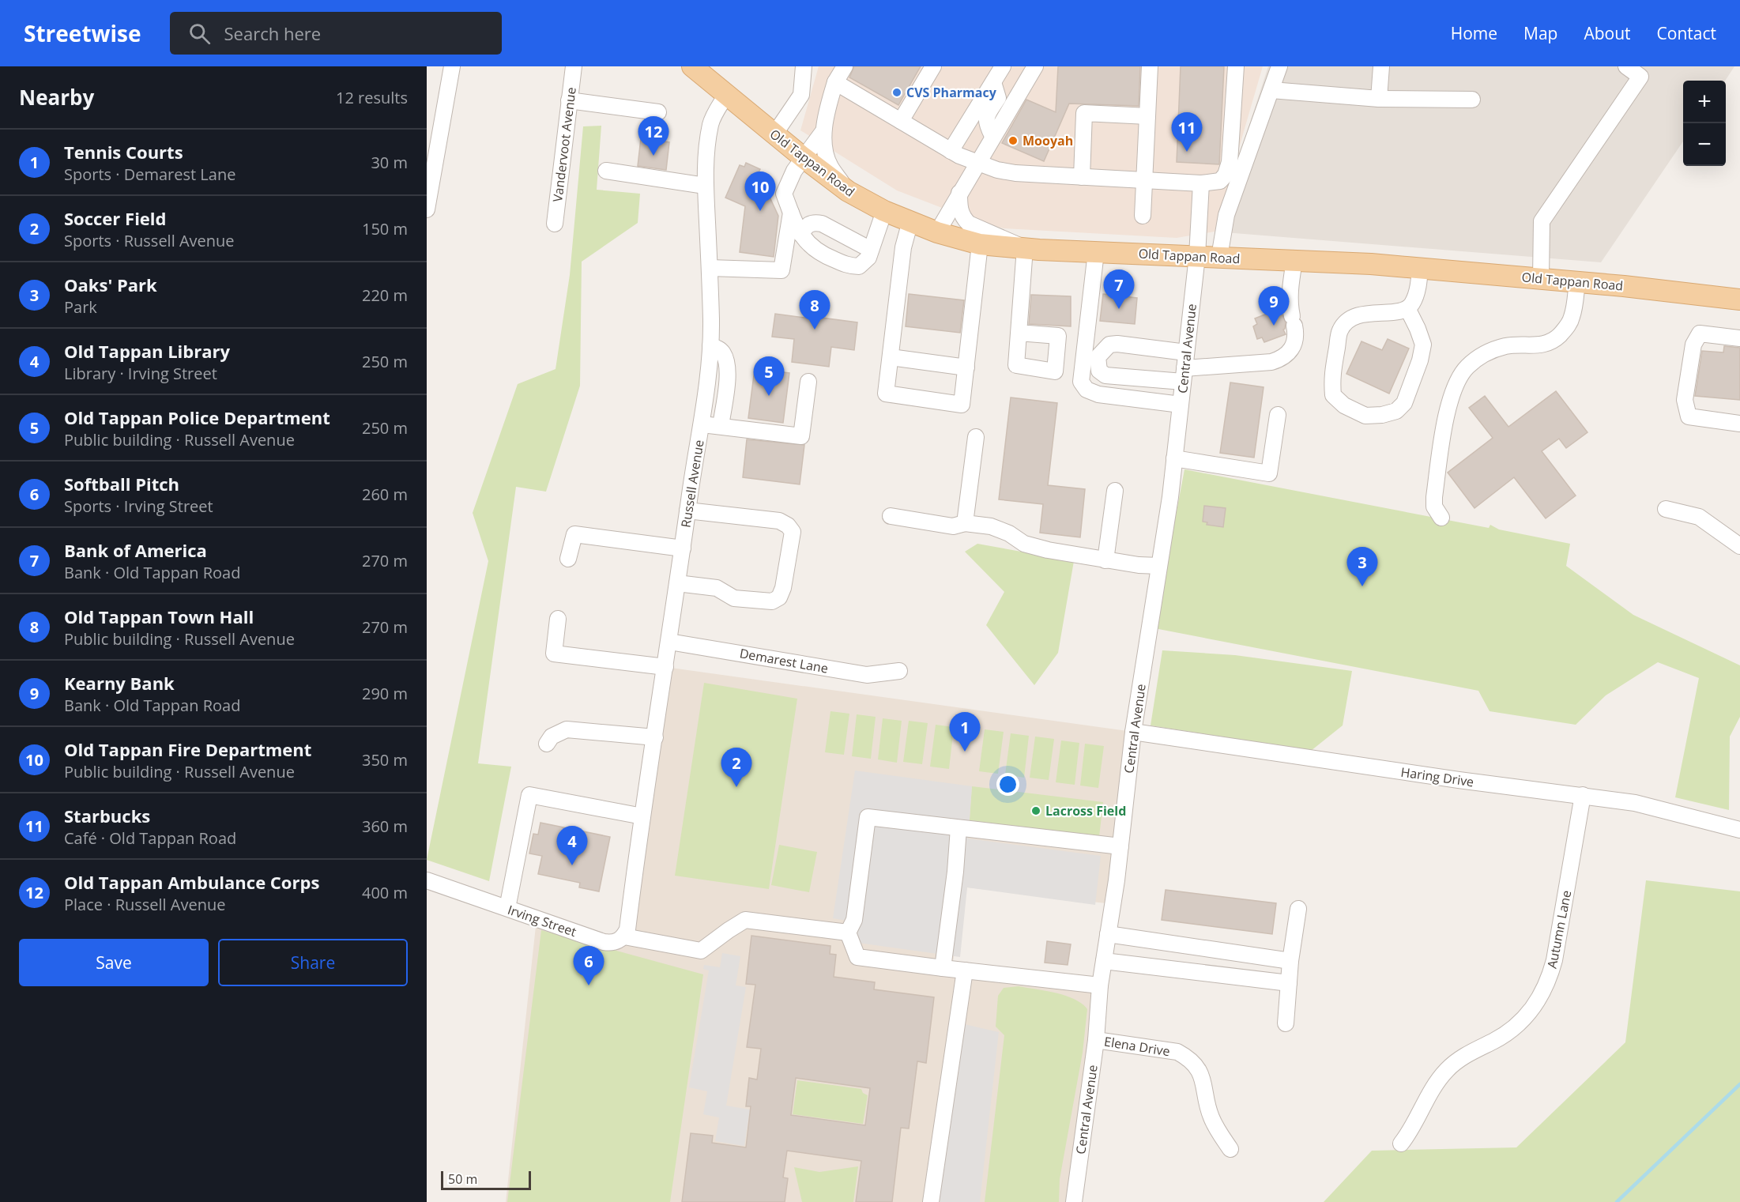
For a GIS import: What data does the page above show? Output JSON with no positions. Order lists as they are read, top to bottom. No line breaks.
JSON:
{"streets":{"main road":["Old Tappan Road"],"street":["Vandervoot Avenue","Central Avenue","Russell Avenue","Demarest Lane","Haring Drive","Irving Street","Autumn Lane","Elena Drive"]},"crossings":[["Old Tappan Road","Central Avenue"],["Old Tappan Road","Russell Avenue"],["Central Avenue","Haring Drive"],["Central Avenue","Elena Drive"],["Russell Avenue","Demarest Lane"],["Russell Avenue","Irving Street"],["Haring Drive","Autumn Lane"]],"places":["CVS Pharmacy","Mooyah","Lacross Field"],"scale_bar":"50 m","page":{"header":"Streetwise","search":"Search here","nav":["Home","Map","About","Contact"],"heading":["Nearby","12 results"],"map_buttons":["+","−"],"pins":["11","12","10","7","9","8","5","3","1","2","4","6"],"list":[{"mark":"1","name":"Tennis Courts","note":"Sports · Demarest Lane","value":"30 m"},{"mark":"2","name":"Soccer Field","note":"Sports · Russell Avenue","value":"150 m"},{"mark":"3","name":"Oaks' Park","note":"Park","value":"220 m"},{"mark":"4","name":"Old Tappan Library","note":"Library · Irving Street","value":"250 m"},{"mark":"5","name":"Old Tappan Police Department","note":"Public building · Russell Avenue","value":"250 m"},{"mark":"6","name":"Softball Pitch","note":"Sports · Irving Street","value":"260 m"},{"mark":"7","name":"Bank of America","note":"Bank · Old Tappan Road","value":"270 m"},{"mark":"8","name":"Old Tappan Town Hall","note":"Public building · Russell Avenue","value":"270 m"},{"mark":"9","name":"Kearny Bank","note":"Bank · Old Tappan Road","value":"290 m"},{"mark":"10","name":"Old Tappan Fire Department","note":"Public building · Russell Avenue","value":"350 m"},{"mark":"11","name":"Starbucks","note":"Café · Old Tappan Road","value":"360 m"},{"mark":"12","name":"Old Tappan Ambulance Corps","note":"Place · Russell Avenue","value":"400 m"}],"buttons":["Save","Share"],"scale":"50 m"}}
